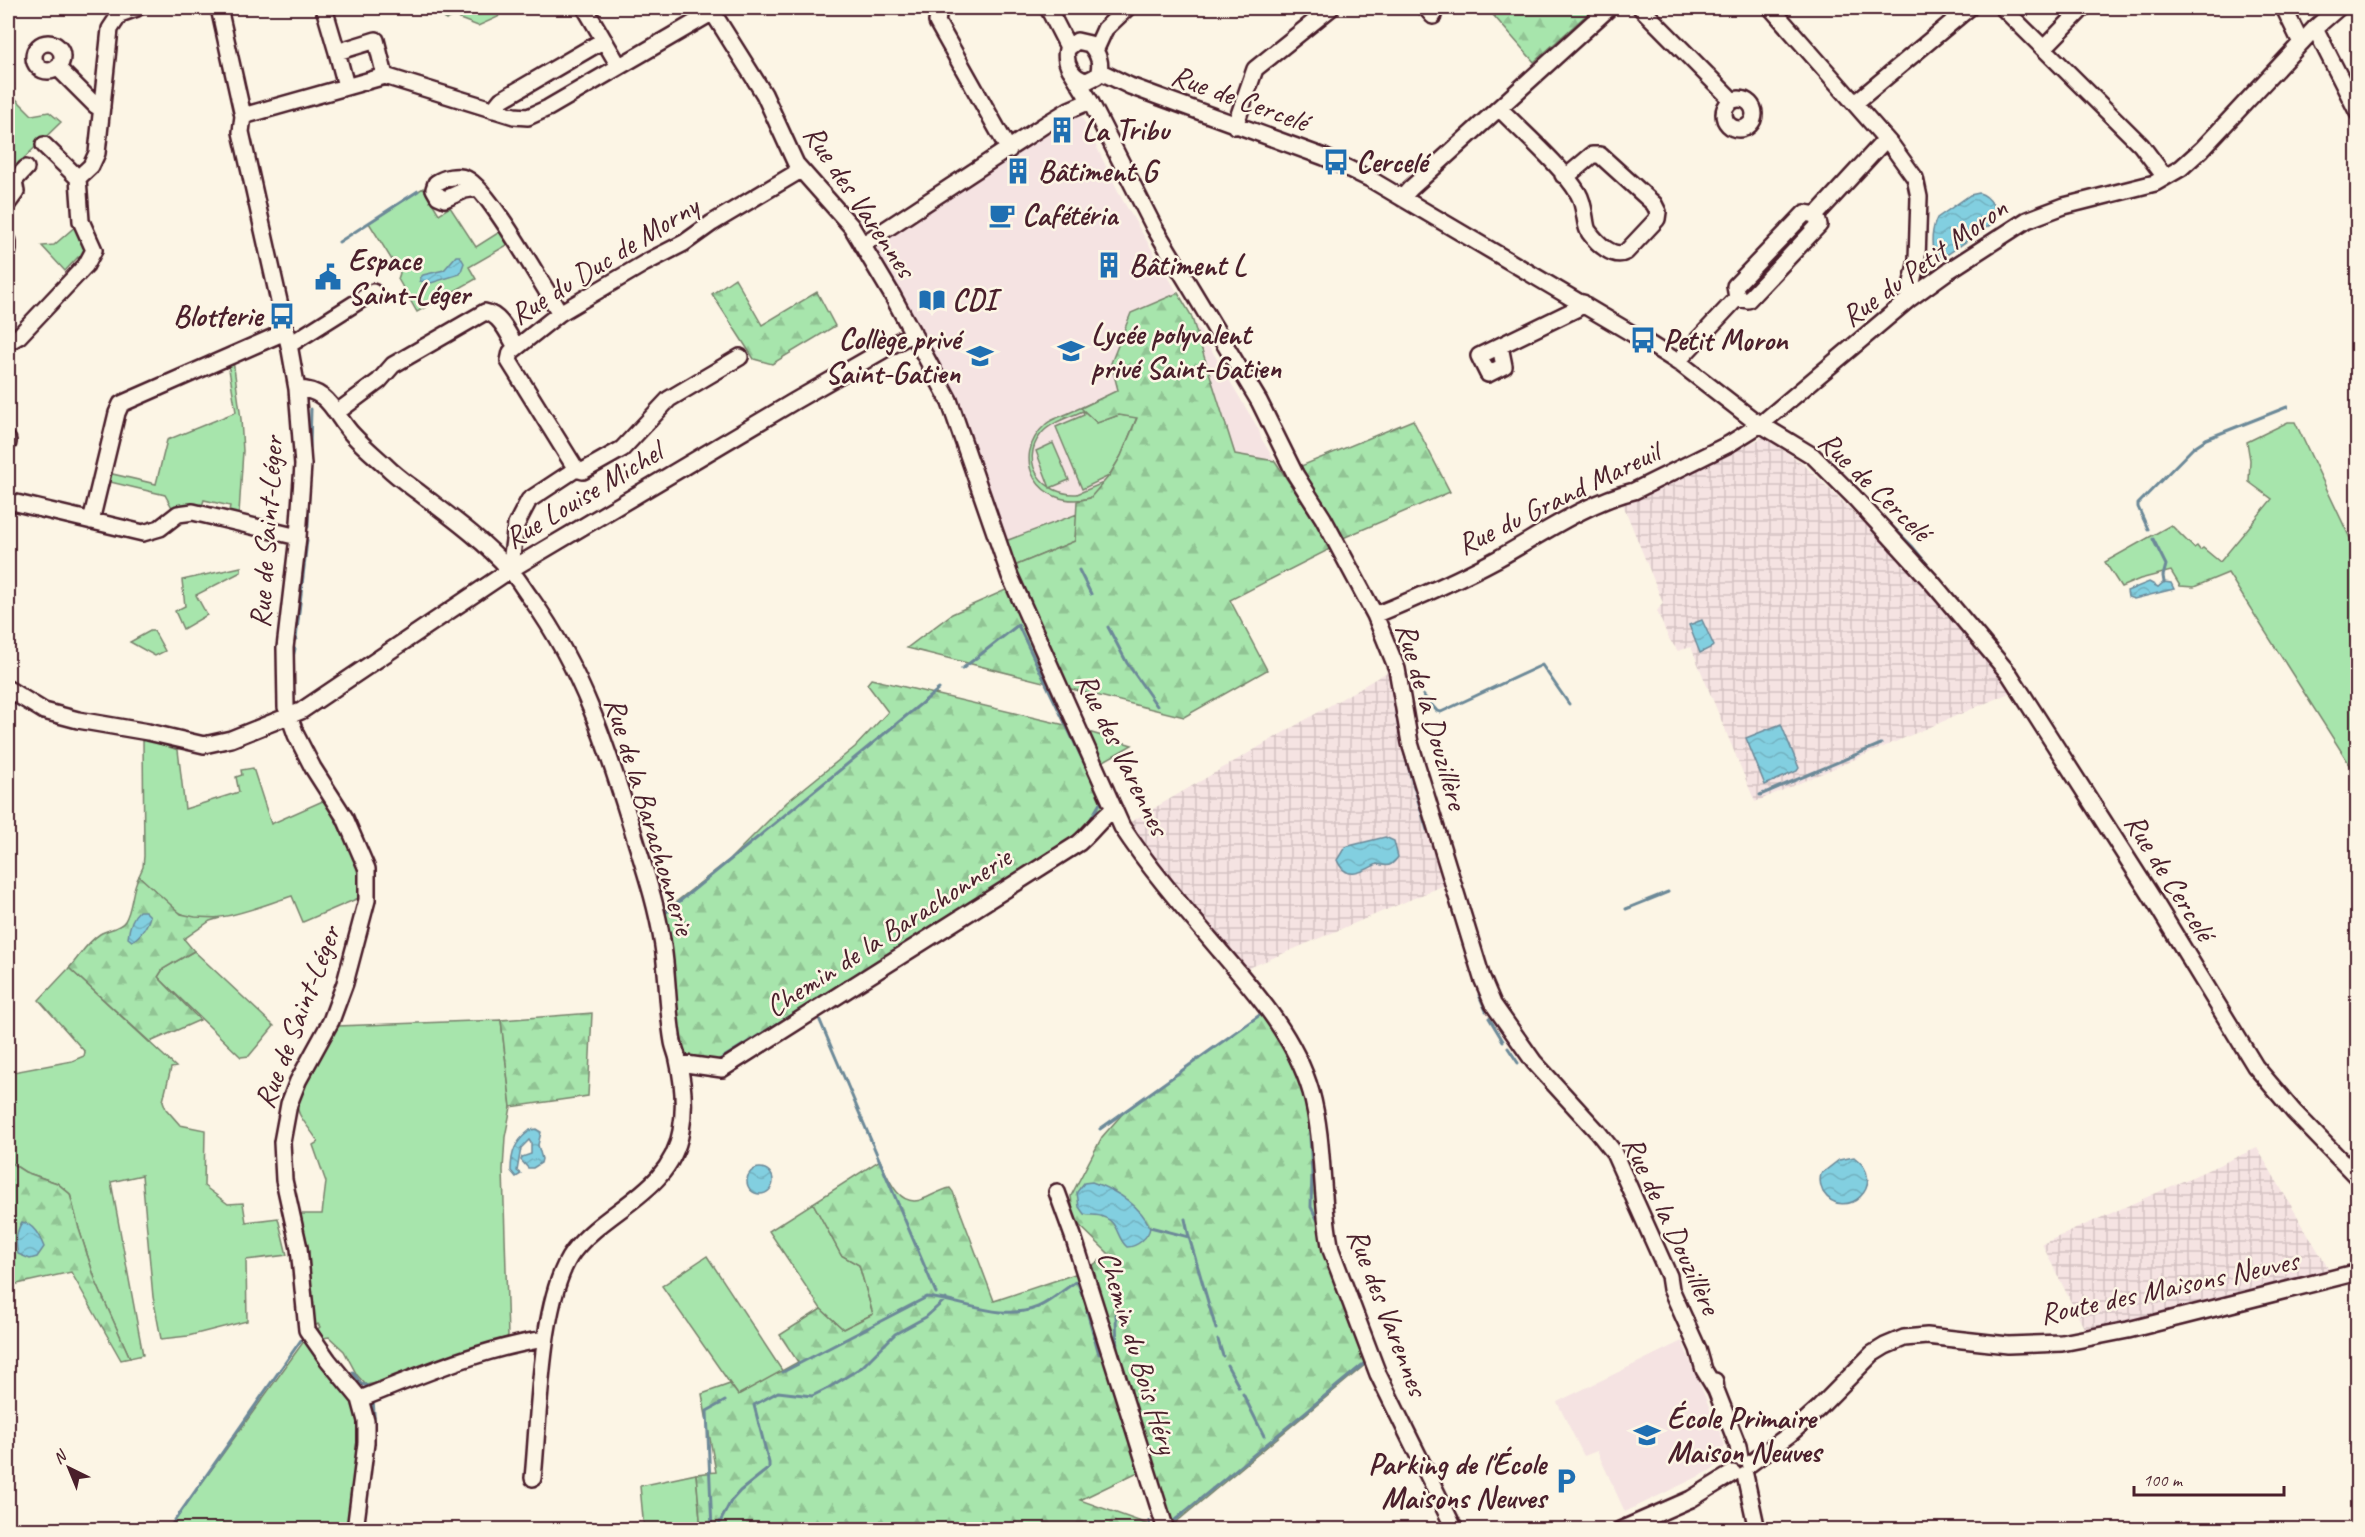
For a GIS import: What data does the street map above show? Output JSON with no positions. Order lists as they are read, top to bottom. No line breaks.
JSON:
{"streets":{"street":["Rue de Cercelé","Rue des Varennes","Rue du Duc de Morny","Rue du Petit Moron","Rue Louise Michel","Rue du Grand Mareuil","Rue de Saint-Léger","Rue de la Douzillère","Rue de la Barachonnerie","Chemin de la Barachonnerie","Route des Maisons Neuves","Chemin du Bois Héry"]},"crossings":[["Rue de Cercelé","Rue du Petit Moron"],["Rue de Cercelé","Rue du Grand Mareuil"],["Rue de Cercelé","Rue de la Douzillère"],["Rue des Varennes","Rue du Duc de Morny"],["Rue des Varennes","Rue Louise Michel"],["Rue des Varennes","Chemin de la Barachonnerie"],["Rue du Petit Moron","Rue du Grand Mareuil"],["Rue Louise Michel","Rue de Saint-Léger"],["Rue Louise Michel","Rue de la Barachonnerie"],["Rue du Grand Mareuil","Rue de la Douzillère"],["Rue de Saint-Léger","Rue de la Barachonnerie"],["Rue de la Douzillère","Route des Maisons Neuves"],["Rue de la Barachonnerie","Chemin de la Barachonnerie"]],"places":{"building":["La Tribu","Bâtiment G","Bâtiment L"],"bus stop":["Cercelé","Blotterie","Petit Moron"],"cafe":["Cafétéria"],"public building":["Espace Saint-Léger"],"library":["CDI"],"school or university":["Lycée polyvalent privé Saint-Gatien","Collège privé Saint-Gatien","École Primaire Maison Neuves"],"parking":["Parking de l'École Maisons Neuves"]},"scale_bar":"100 m","north":"top left"}
